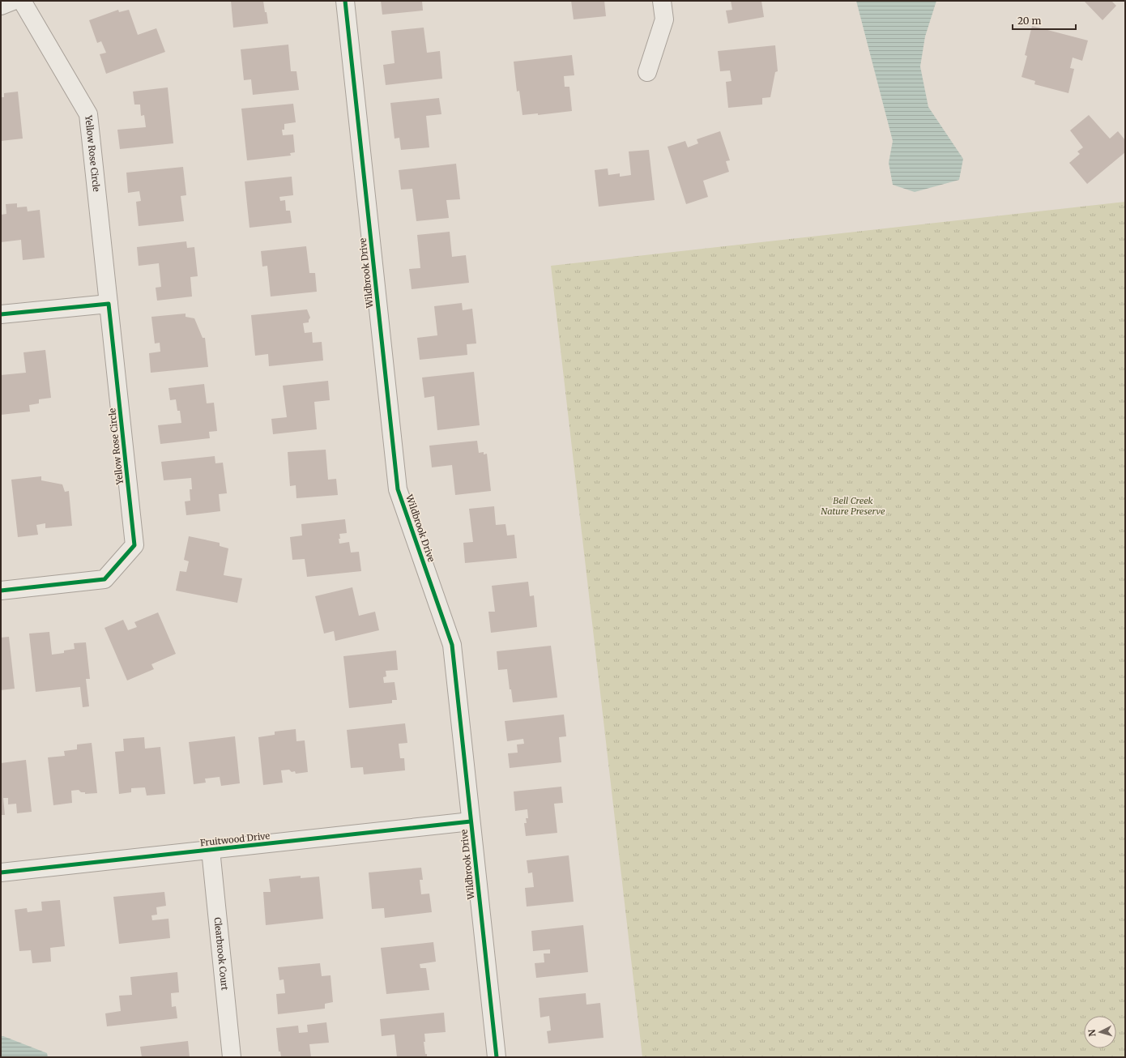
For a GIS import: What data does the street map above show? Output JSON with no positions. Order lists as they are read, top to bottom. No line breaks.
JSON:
{"streets":{"street":["Yellow Rose Circle","Wildbrook Drive","Fruitwood Drive","Clearbrook Court"]},"crossings":[["Wildbrook Drive","Fruitwood Drive"],["Fruitwood Drive","Clearbrook Court"]],"parks":["Bell Creek Nature Preserve"],"scale_bar":"20 m","north":"left"}
